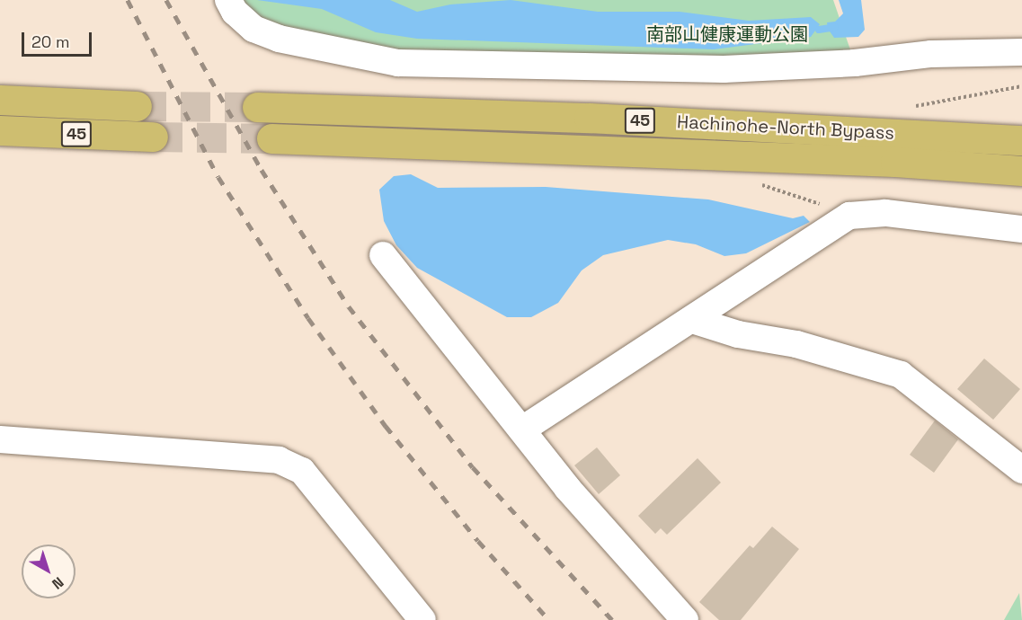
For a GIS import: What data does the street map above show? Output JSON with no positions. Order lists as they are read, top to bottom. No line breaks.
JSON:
{"streets":{"highway":["45","Hachinohe-North Bypass"]},"parks":["南部山健康運動公園"],"scale_bar":"20 m","north":"bottom right"}
